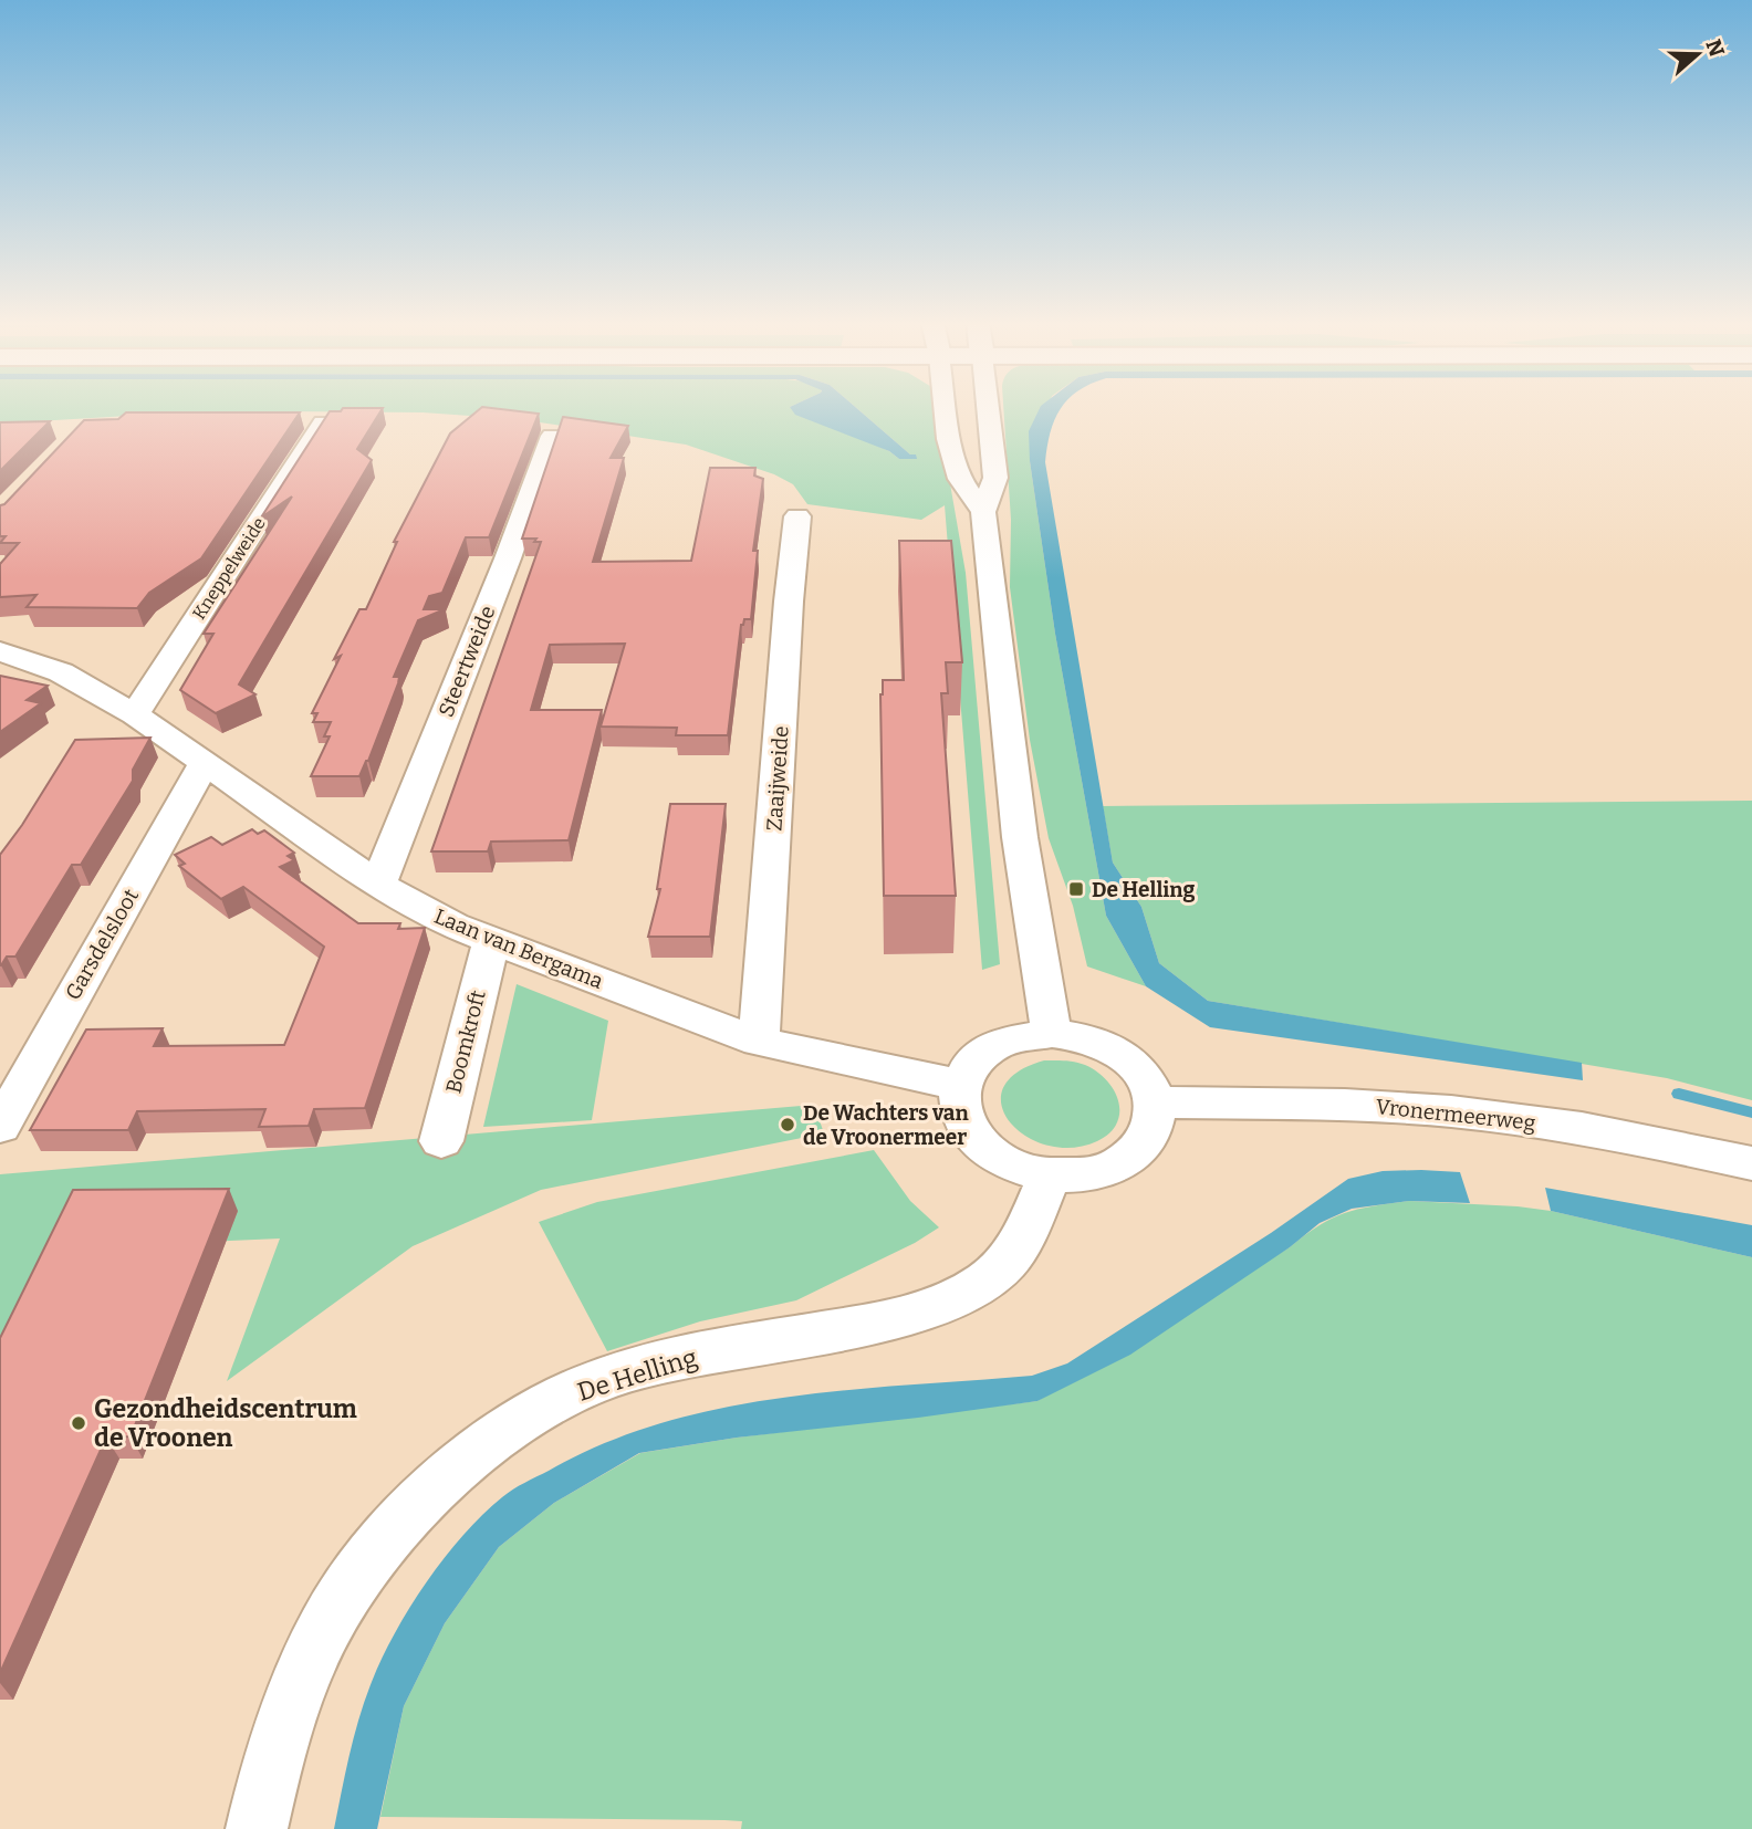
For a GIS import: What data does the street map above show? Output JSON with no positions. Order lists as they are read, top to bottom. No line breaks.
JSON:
{"streets":{"street":["Kneppelweide","Steertweide","Zaaijweide","Garsdelsloot","Laan van Bergama","Boomkroft","Vronermeerweg","De Helling"]},"crossings":[["Kneppelweide","Laan van Bergama"],["Steertweide","Laan van Bergama"],["Zaaijweide","Laan van Bergama"],["Garsdelsloot","Laan van Bergama"],["Laan van Bergama","Boomkroft"],["Laan van Bergama","Vronermeerweg"],["Laan van Bergama","De Helling"],["Vronermeerweg","De Helling"]],"places":{"transit":["De Helling"],"other":["De Wachters van de Vroonermeer","Gezondheidscentrum de Vroonen"]},"north":"right"}
